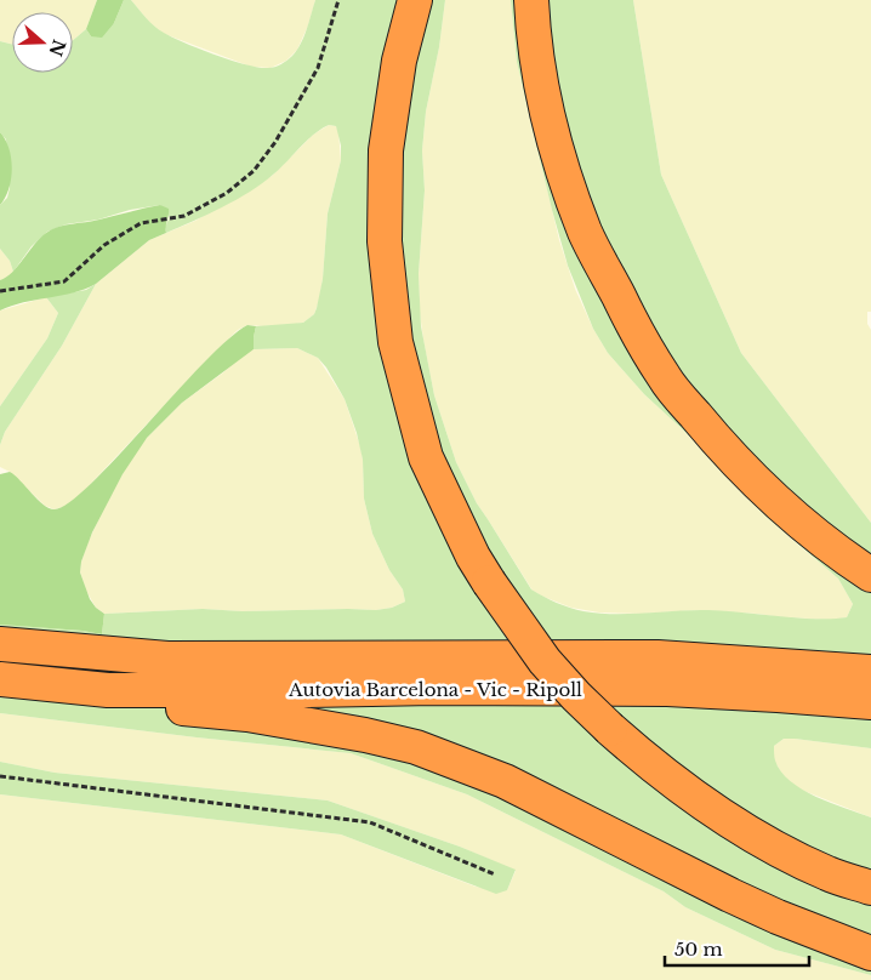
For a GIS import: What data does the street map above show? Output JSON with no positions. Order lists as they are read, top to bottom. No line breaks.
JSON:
{"streets":{"highway":["Autovia Barcelona - Vic - Ripoll"]},"scale_bar":"50 m","north":"right"}
